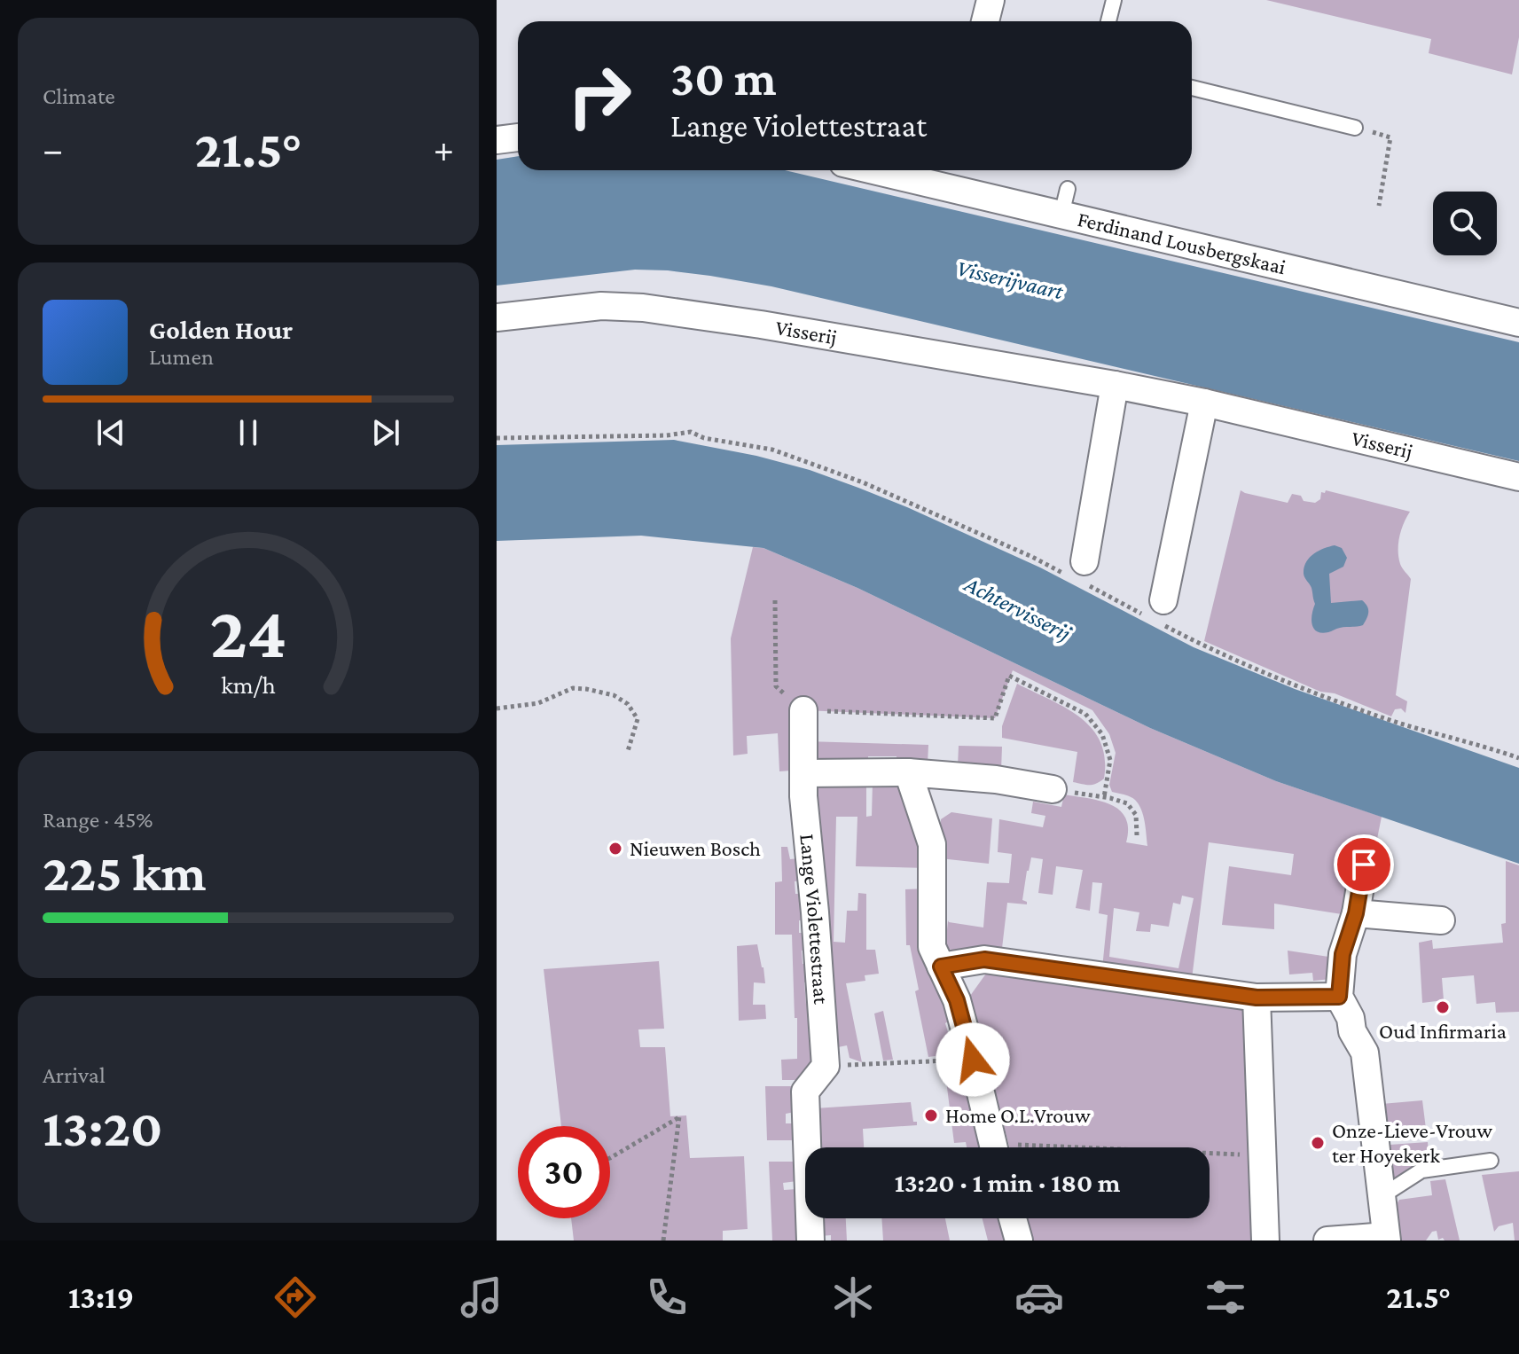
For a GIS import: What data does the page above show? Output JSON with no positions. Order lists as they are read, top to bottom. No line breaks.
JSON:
{"streets":{"street":["Ferdinand Lousbergskaai","Visserij","Lange Violettestraat"]},"water":["Visserijvaart","Achtervisserij"],"places":["Nieuwen Bosch","Oud Infirmaria","Home O.L.Vrouw","Onze-Lieve-Vrouw ter Hoyekerk"],"page":{"tile":["Climate",["Range · 45%","225 km"],["Arrival","13:20"]],"turn":["30 m","Lange Violettestraat"],"heat":["−","21.5°","+"],"song":["Golden Hour","Lumen"],"limit":"30","trip":"13:20 · 1 min · 180 m","tabs":["13:19","21.5°"],"gauge":["24","km/h"]}}
